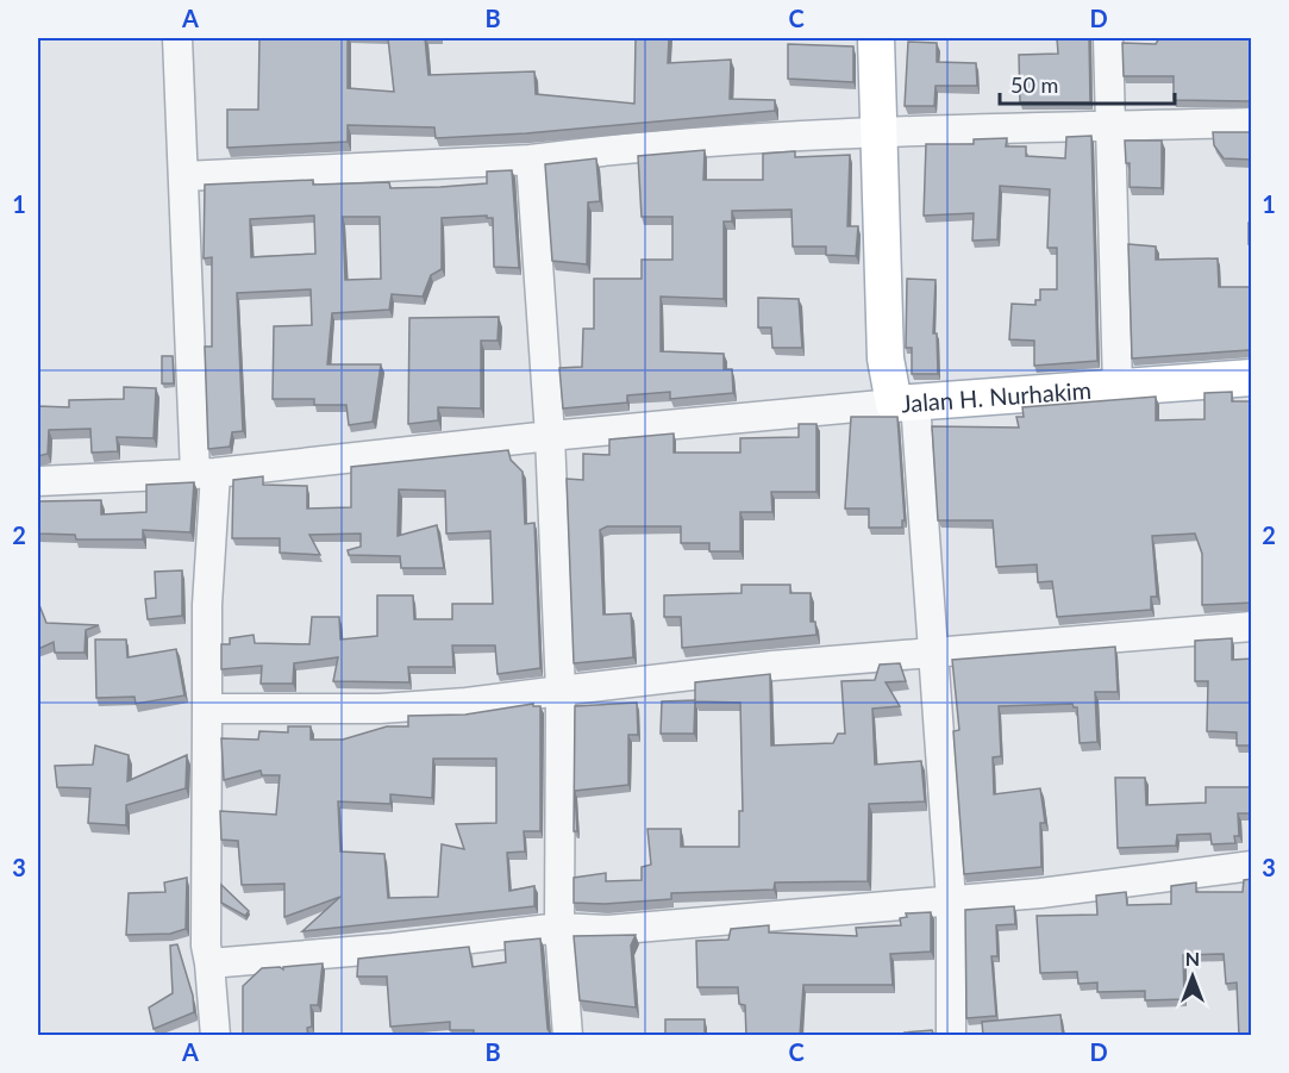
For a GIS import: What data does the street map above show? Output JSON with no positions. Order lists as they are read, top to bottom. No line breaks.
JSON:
{"streets":{"main road":["Jalan H. Nurhakim"]},"scale_bar":"50 m","north":"top","grid":{"columns":["A","B","C","D"],"rows":["1","2","3"]}}
